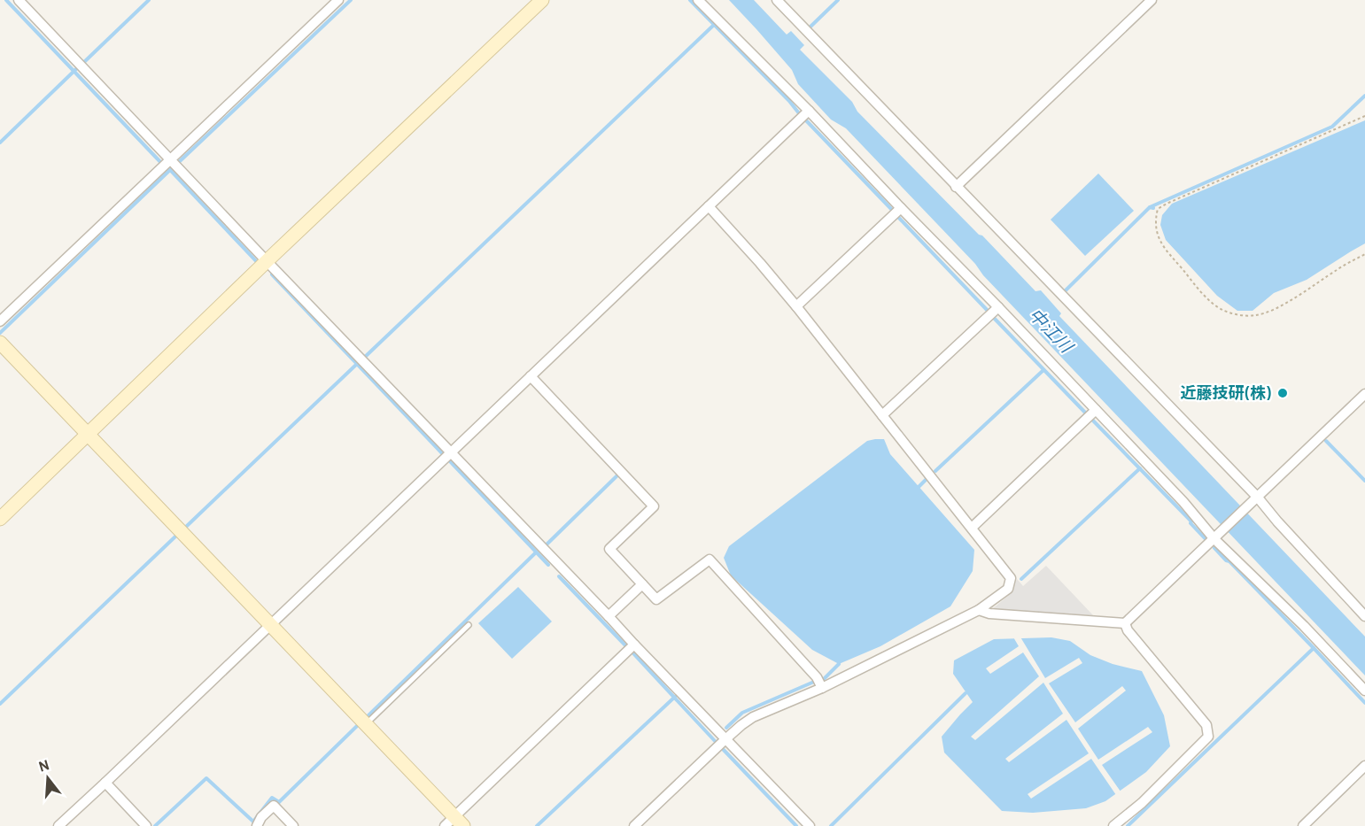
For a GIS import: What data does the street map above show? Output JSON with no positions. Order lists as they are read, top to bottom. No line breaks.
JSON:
{"water":["中江川"],"places":["近藤技研(株)"],"north":"top"}
